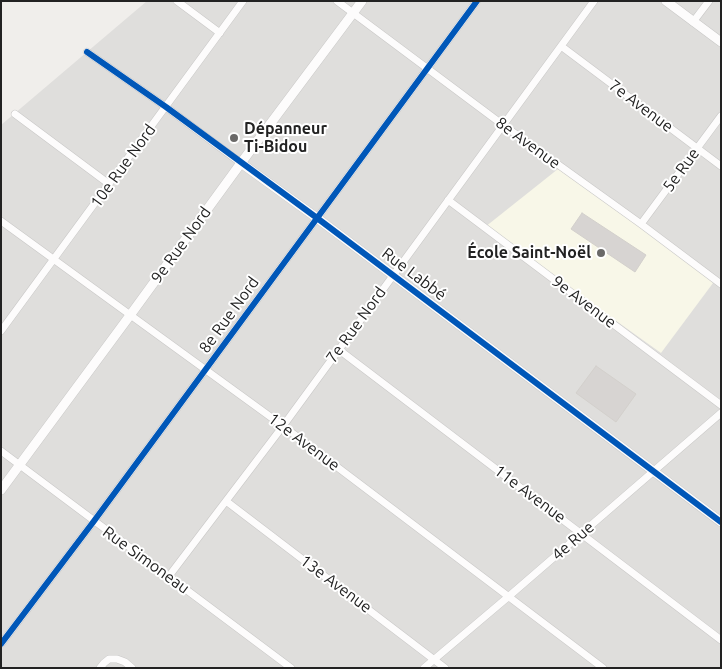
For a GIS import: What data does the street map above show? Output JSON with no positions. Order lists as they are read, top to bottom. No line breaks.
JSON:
{"streets":{"street":["7e Avenue","8e Avenue","10e Rue Nord","5e Rue","9e Rue Nord","Rue Labbé","9e Avenue","8e Rue Nord","7e Rue Nord","12e Avenue","11e Avenue","4e Rue","Rue Simoneau","13e Avenue"]},"crossings":[["7e Avenue","5e Rue"],["7e Avenue","7e Rue Nord"],["8e Avenue","5e Rue"],["8e Avenue","9e Rue Nord"],["8e Avenue","8e Rue Nord"],["8e Avenue","7e Rue Nord"],["10e Rue Nord","Rue Labbé"],["10e Rue Nord","12e Avenue"],["9e Rue Nord","Rue Labbé"],["9e Rue Nord","12e Avenue"],["9e Rue Nord","Rue Simoneau"],["Rue Labbé","8e Rue Nord"],["Rue Labbé","7e Rue Nord"],["Rue Labbé","4e Rue"],["9e Avenue","7e Rue Nord"],["8e Rue Nord","12e Avenue"],["8e Rue Nord","Rue Simoneau"],["7e Rue Nord","12e Avenue"],["7e Rue Nord","11e Avenue"],["7e Rue Nord","Rue Simoneau"],["7e Rue Nord","13e Avenue"],["12e Avenue","4e Rue"],["11e Avenue","4e Rue"],["4e Rue","13e Avenue"]],"places":["Dépanneur Ti-Bidou","École Saint-Noël"]}
